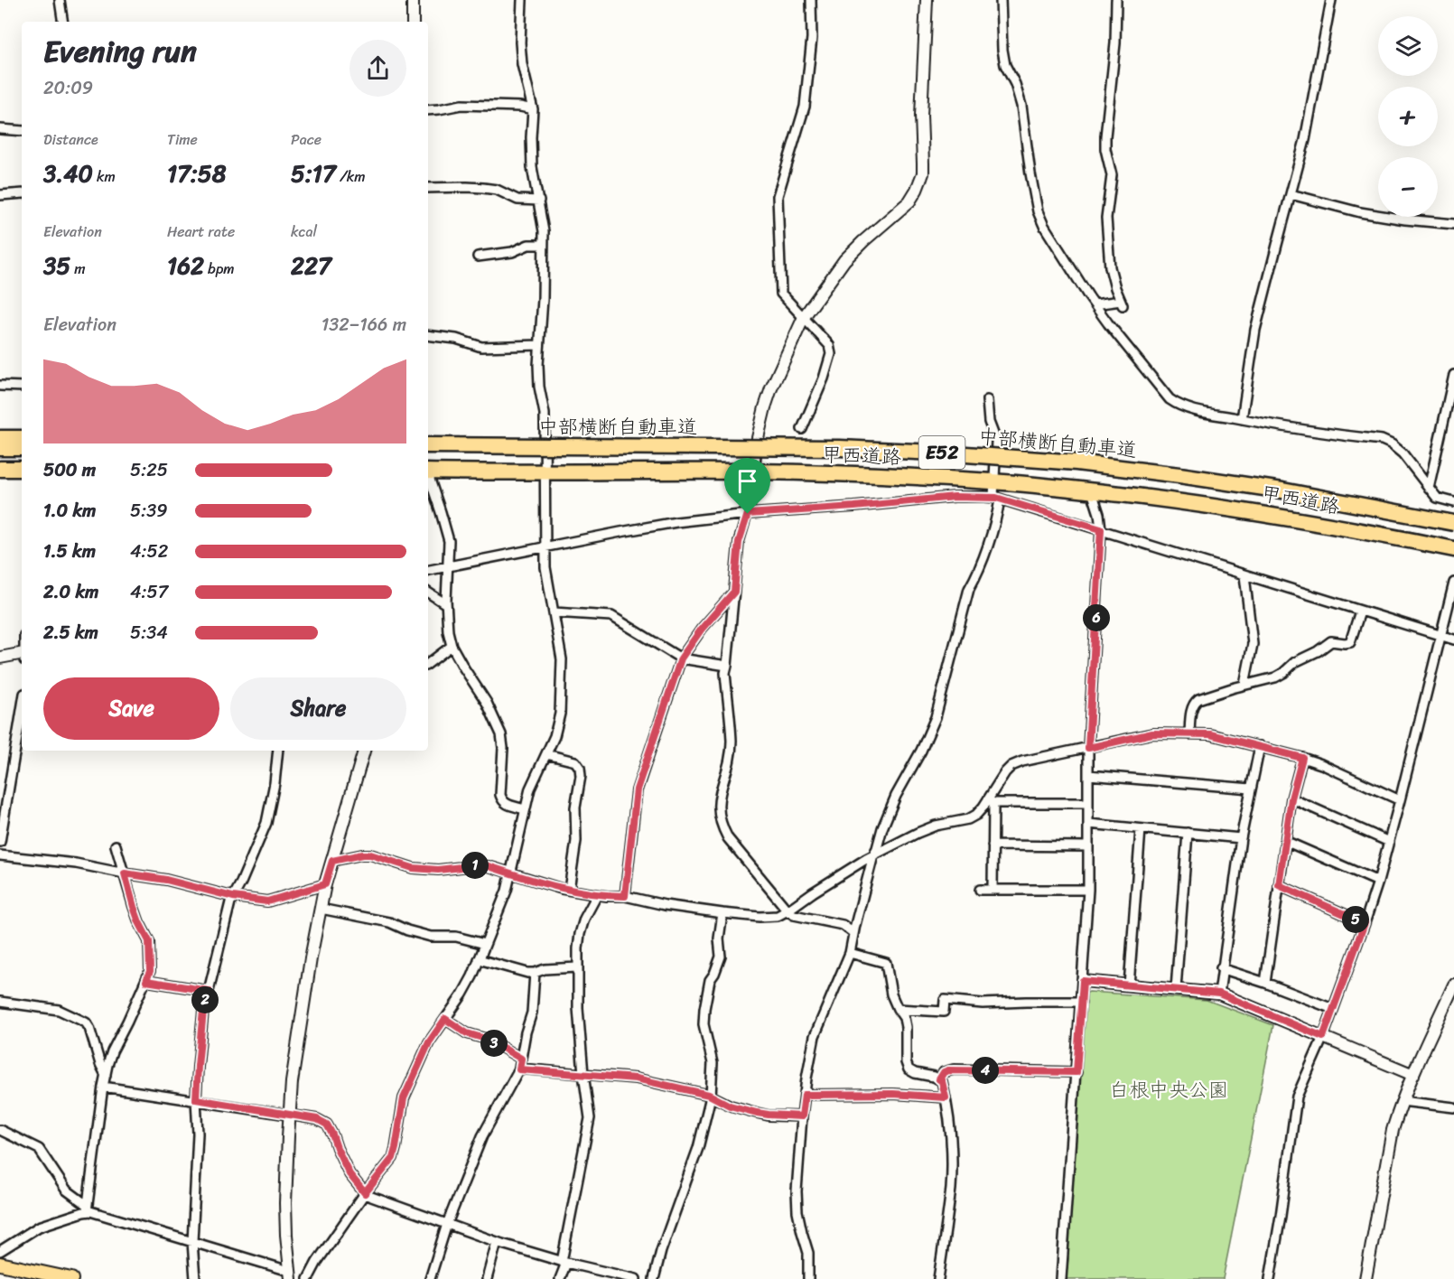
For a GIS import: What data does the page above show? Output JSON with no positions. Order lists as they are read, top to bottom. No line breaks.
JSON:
{"streets":{"highway":["中部横断自動車道","E52","甲西道路"]},"parks":["白根中央公園"],"page":{"map_buttons":["+","−"],"heading":["Evening run","20:09"],"stats":[["Distance","3.40 km"],["Time","17:58"],["Pace","5:17 /km"],["Elevation","35 m"],["Heart rate","162 bpm"],["kcal","227"]],"chart":["Elevation","132–166 m"],"list":[{"name":"500 m","note":"5:25"},{"name":"1.0 km","note":"5:39"},{"name":"1.5 km","note":"4:52"},{"name":"2.0 km","note":"4:57"},{"name":"2.5 km","note":"5:34"}],"pins":["6","1","5","2","3","4"],"buttons":["Save","Share"]}}
